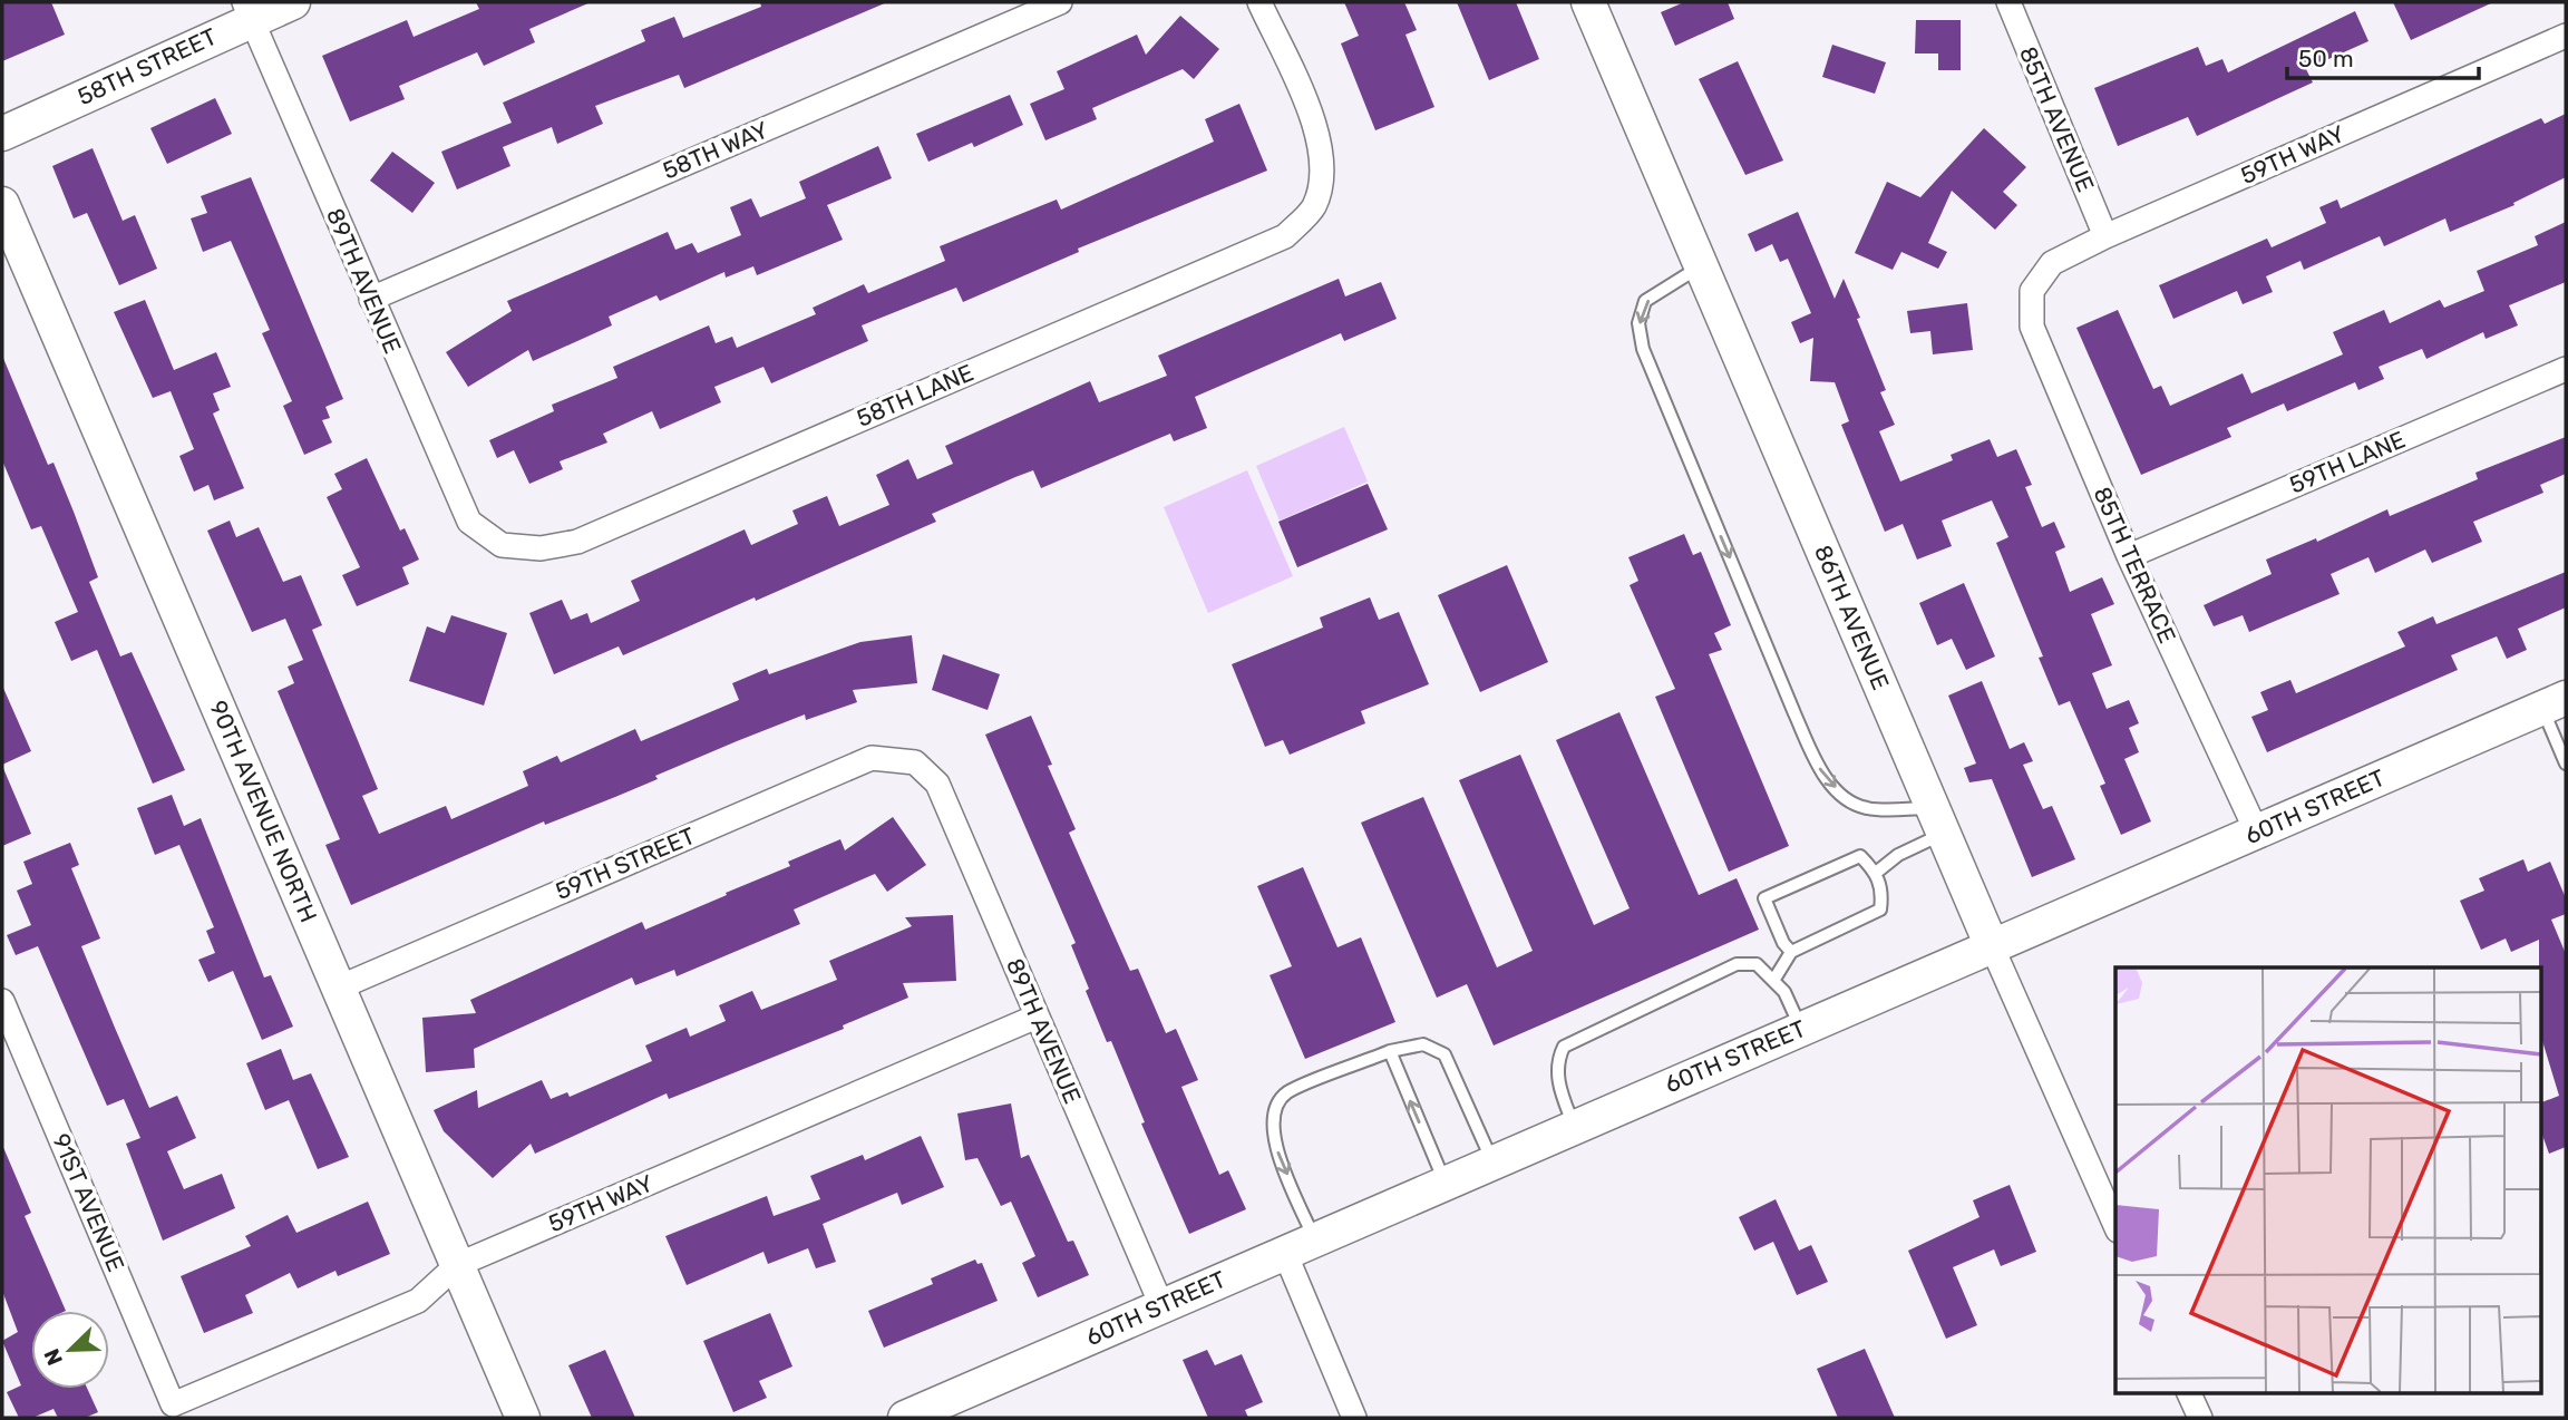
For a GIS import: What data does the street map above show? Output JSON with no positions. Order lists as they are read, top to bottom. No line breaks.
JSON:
{"streets":{"street":["58TH STREET","85TH AVENUE","58TH WAY","59TH WAY","89TH AVENUE","58TH LANE","59TH LANE","85TH TERRACE","86TH AVENUE","60TH STREET","90TH AVENUE NORTH","59TH STREET","91ST AVENUE"]},"crossings":[["58TH STREET","89TH AVENUE"],["85TH AVENUE","59TH WAY"],["58TH WAY","89TH AVENUE"],["59TH WAY","89TH AVENUE"],["59TH WAY","85TH TERRACE"],["59TH WAY","90TH AVENUE NORTH"],["59TH WAY","91ST AVENUE"],["89TH AVENUE","58TH LANE"],["89TH AVENUE","60TH STREET"],["89TH AVENUE","59TH STREET"],["59TH LANE","85TH TERRACE"],["85TH TERRACE","60TH STREET"],["86TH AVENUE","60TH STREET"],["90TH AVENUE NORTH","59TH STREET"]],"scale_bar":"50 m","north":"bottom left"}
